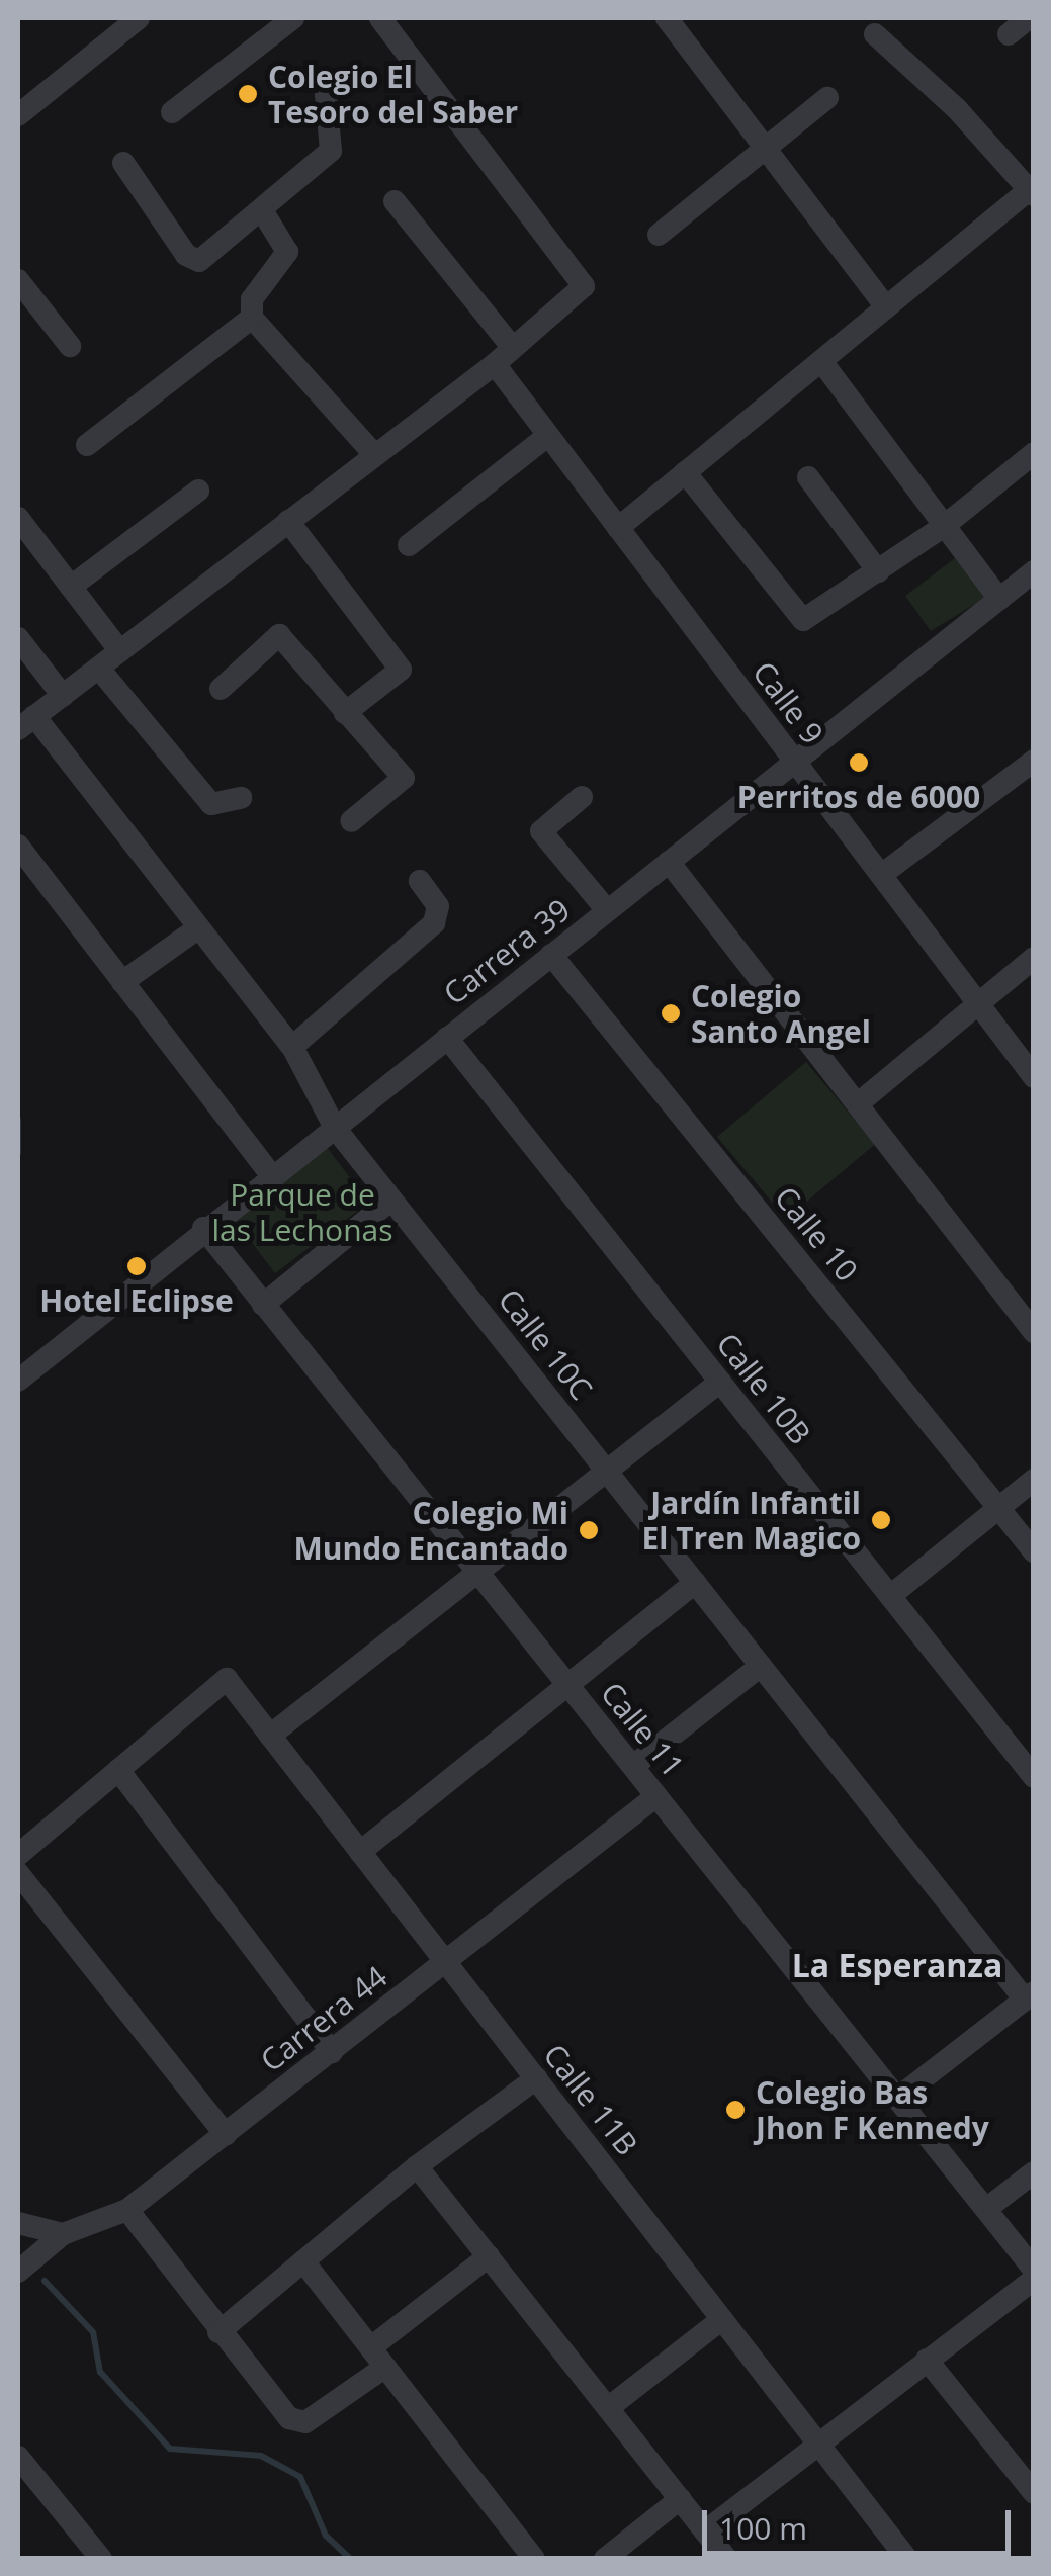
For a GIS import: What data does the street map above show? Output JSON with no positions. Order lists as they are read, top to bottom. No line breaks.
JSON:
{"streets":{"street":["Calle 9","Carrera 39","Calle 10","Calle 10C","Calle 10B","Calle 11","Carrera 44","Calle 11B"]},"crossings":[["Calle 9","Carrera 39"],["Carrera 39","Calle 10"],["Carrera 39","Calle 10C"],["Carrera 39","Calle 10B"],["Carrera 39","Calle 11"],["Calle 11","Carrera 44"],["Carrera 44","Calle 11B"]],"districts":["La Esperanza"],"parks":["Parque de las Lechonas"],"places":["Colegio El Tesoro del Saber","Perritos de 6000","Colegio Santo Angel","Hotel Eclipse","Jardín Infantil El Tren Magico","Colegio Mi Mundo Encantado","Colegio Bas Jhon F Kennedy"],"scale_bar":"100 m"}
